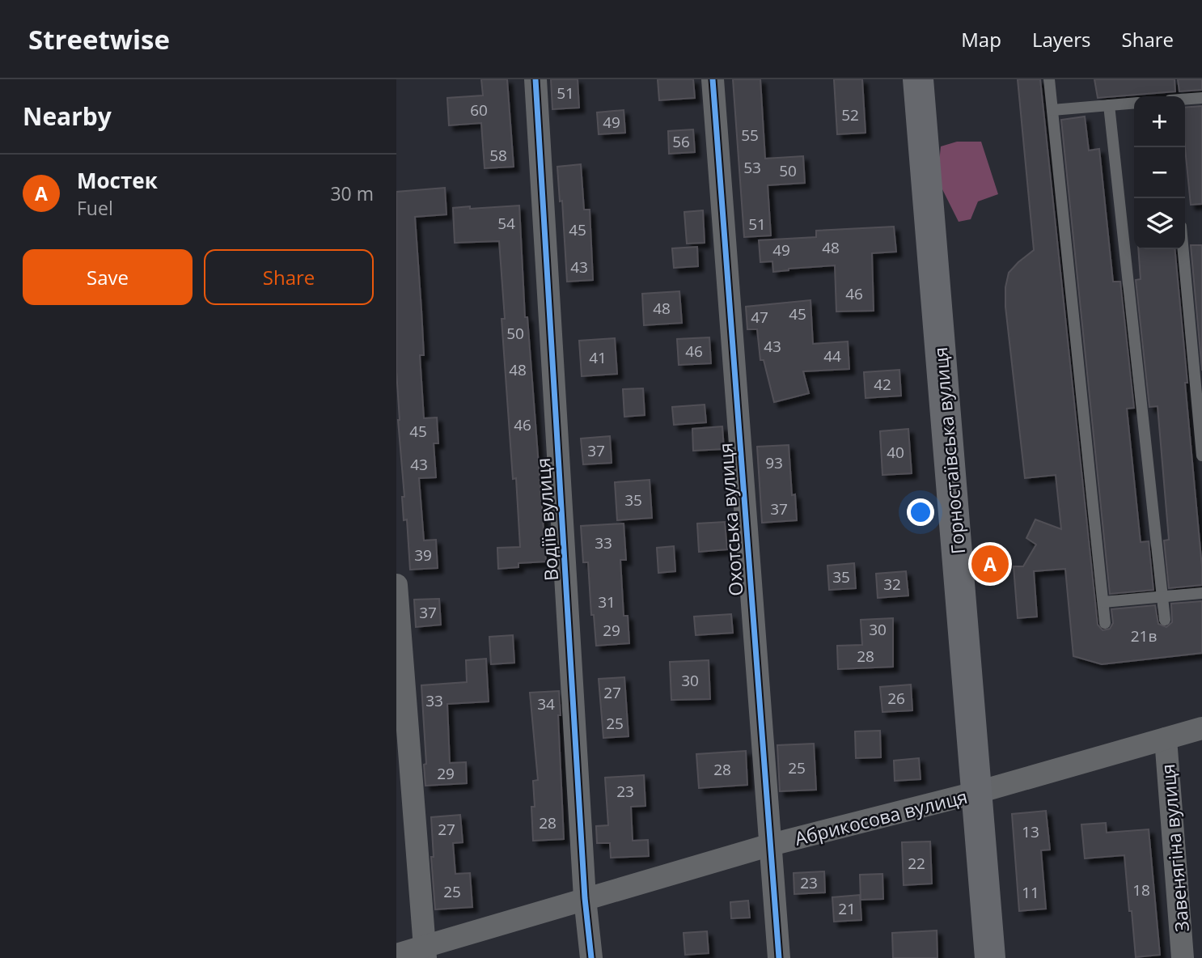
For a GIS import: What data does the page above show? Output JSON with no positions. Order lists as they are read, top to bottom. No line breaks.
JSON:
{"streets":{"main road":["Горностаївська вулиця"],"street":["Водіїв вулиця","Охотська вулиця","Абрикосова вулиця","Завенягіна вулиця"]},"crossings":[["Горностаївська вулиця","Абрикосова вулиця"],["Водіїв вулиця","Абрикосова вулиця"],["Охотська вулиця","Абрикосова вулиця"],["Абрикосова вулиця","Завенягіна вулиця"]],"house_numbers":["51","60","52","49","55","56","58","53","50","54","51","45","48","49","43","46","48","45","47","50","43","46","44","41","48","42","46","45","37","40","93","43","35","37","33","39","35","32","31","37","30","29","21в","28","30","27","26","33","34","25","25","28","29","23","28","27","13","22","23","18","25","11","21"],"page":{"header":"Streetwise","nav":["Map","Layers","Share"],"heading":"Nearby","map_buttons":["+","−"],"list":[{"mark":"A","name":"Мостек","note":"Fuel","value":"30 m"}],"buttons":["Save","Share"],"pins":"A"}}
